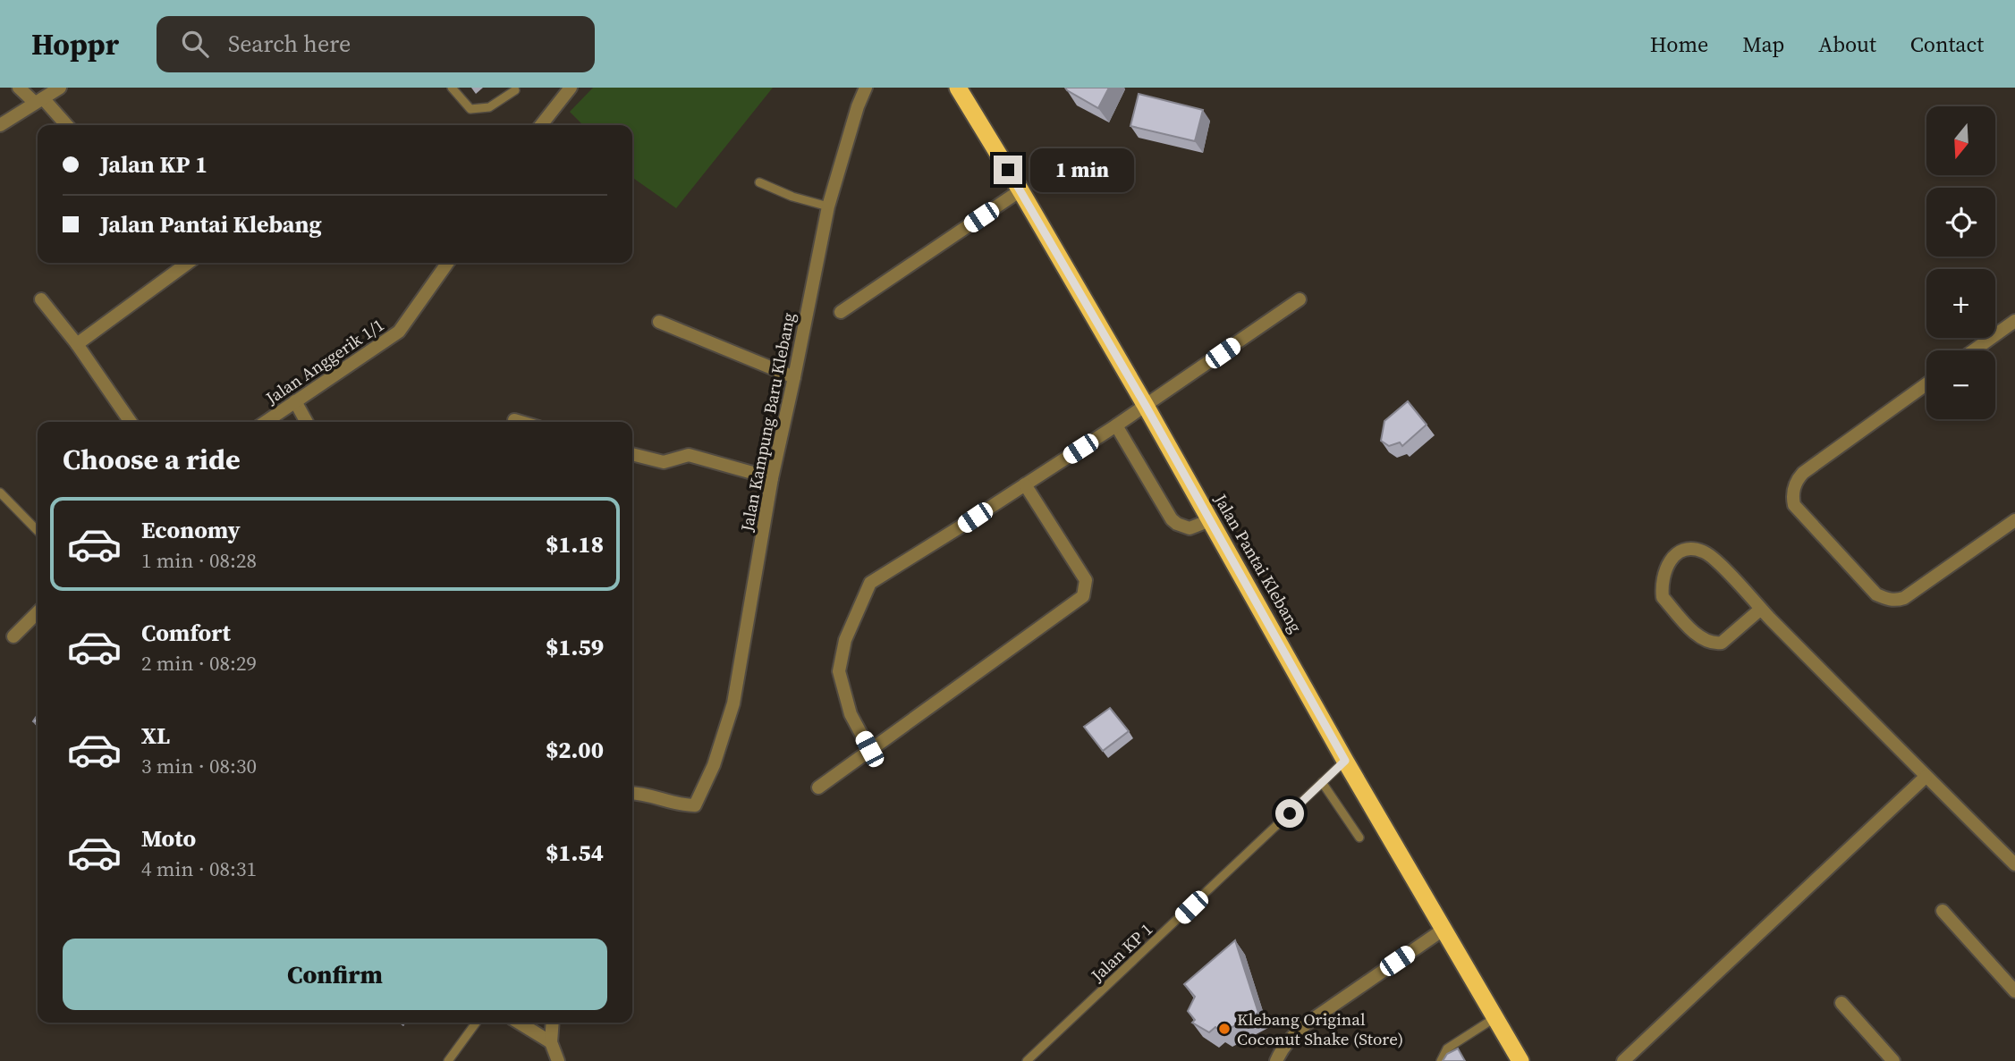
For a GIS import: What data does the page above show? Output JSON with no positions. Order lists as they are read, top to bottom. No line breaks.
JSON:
{"streets":{"highway":["Jalan Pantai Klebang"],"street":["Jalan Anggerik 1/1","Jalan Kampung Baru Klebang"],"lane":["Jalan KP 1"]},"crossings":[["Jalan Pantai Klebang","Jalan KP 1"]],"places":["Klebang Original Coconut Shake (Store)"],"north":"bottom","page":{"header":"Hoppr","search":"Search here","nav":["Home","Map","About","Contact"],"map_buttons":["+","−"],"banner":["Jalan KP 1","Jalan Pantai Klebang"],"bubble":"1 min","heading":"Choose a ride","list":[{"name":"Economy","note":"1 min · 08:28","value":"$1.18"},{"name":"Comfort","note":"2 min · 08:29","value":"$1.59"},{"name":"XL","note":"3 min · 08:30","value":"$2.00"},{"name":"Moto","note":"4 min · 08:31","value":"$1.54"}],"buttons":"Confirm"}}
